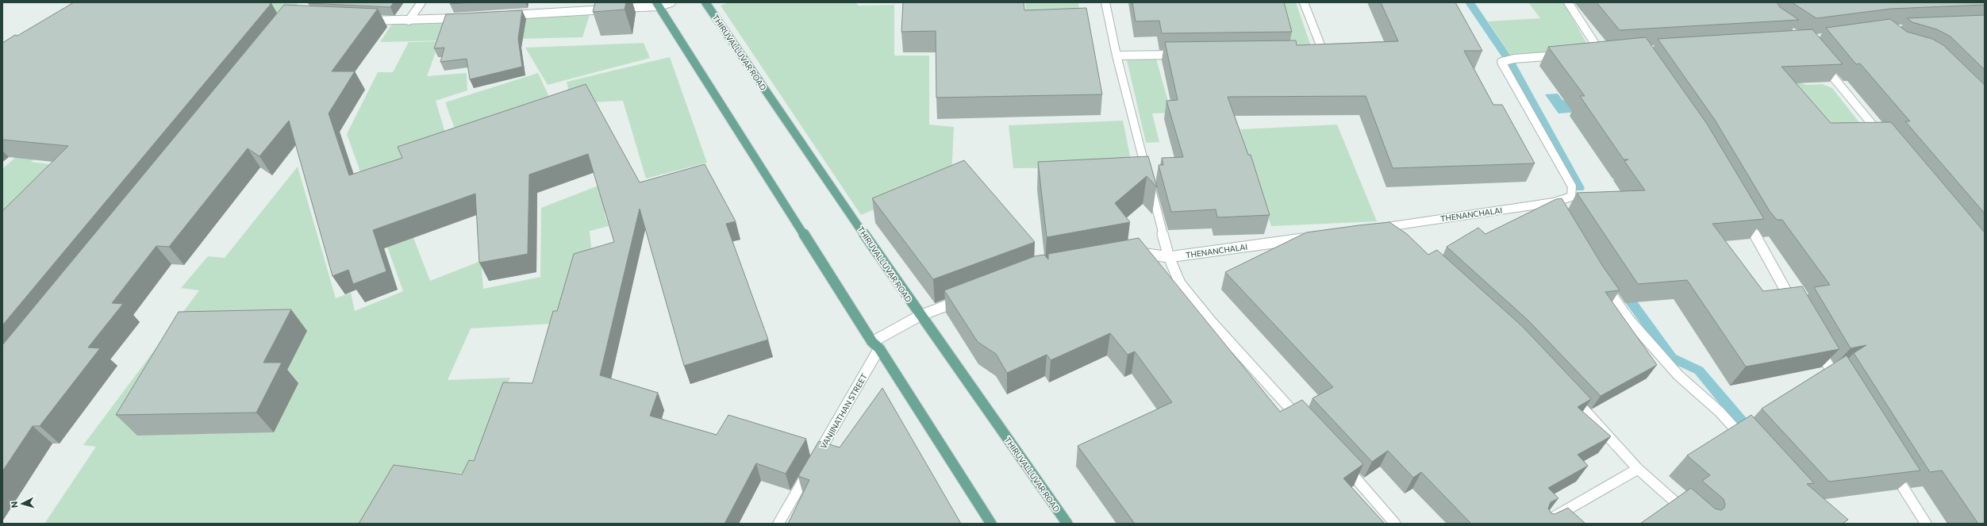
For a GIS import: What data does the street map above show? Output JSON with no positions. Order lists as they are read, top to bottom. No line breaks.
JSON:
{"streets":{"main road":["THIRUVALLUVAR ROAD"],"street":["THENANCHALAI","VANJINATHAN STREET"]},"north":"left"}
